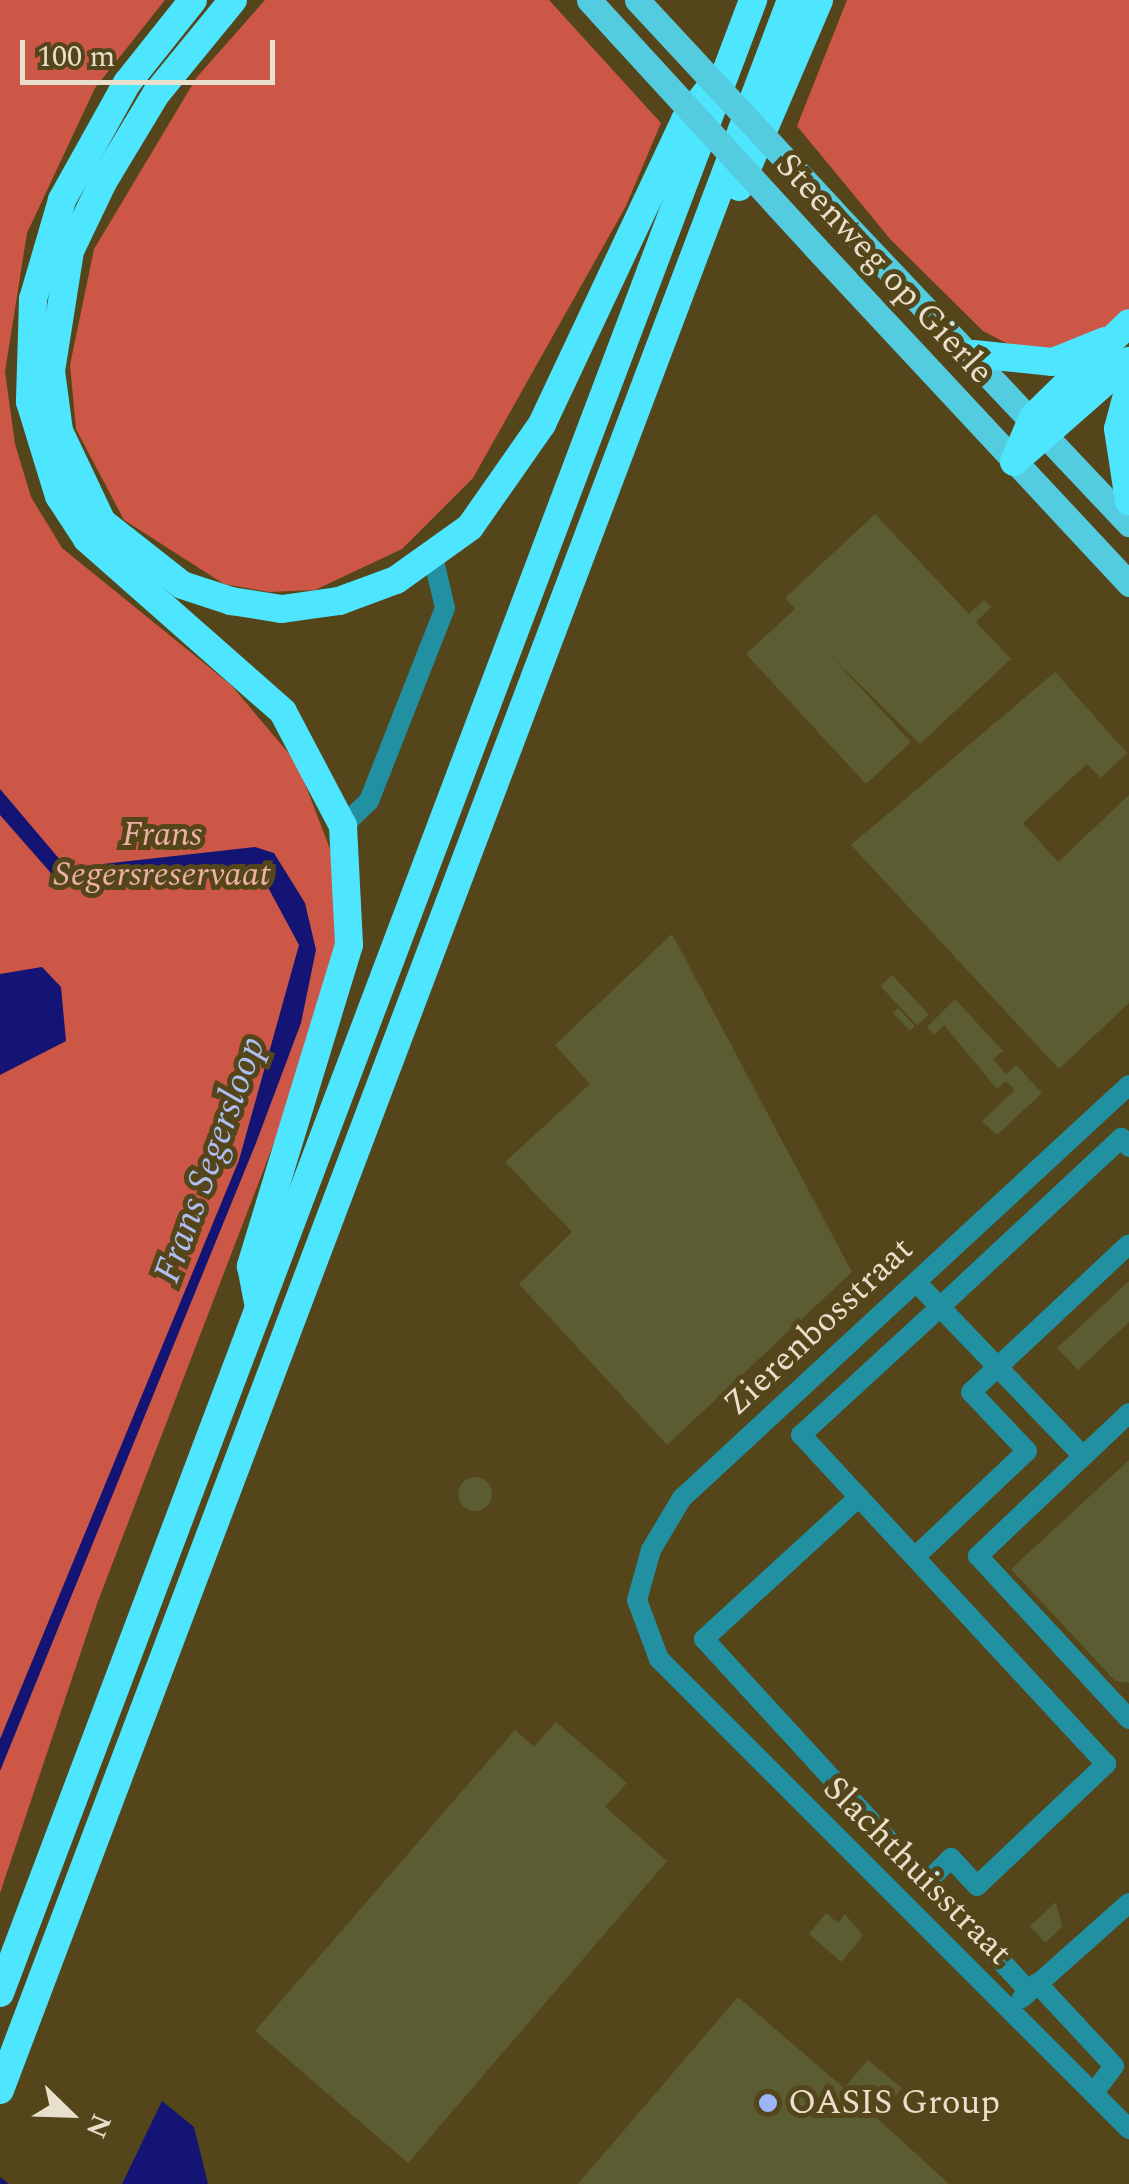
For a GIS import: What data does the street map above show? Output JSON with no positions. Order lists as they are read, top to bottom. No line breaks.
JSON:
{"streets":{"main road":["Steenweg op Gierle"],"street":["Zierenbosstraat","Slachthuisstraat"]},"crossings":[["Zierenbosstraat","Slachthuisstraat"]],"water":["Frans Segersloop"],"parks":["Frans Segersreservaat"],"places":["OASIS Group"],"scale_bar":"100 m","north":"bottom right"}
